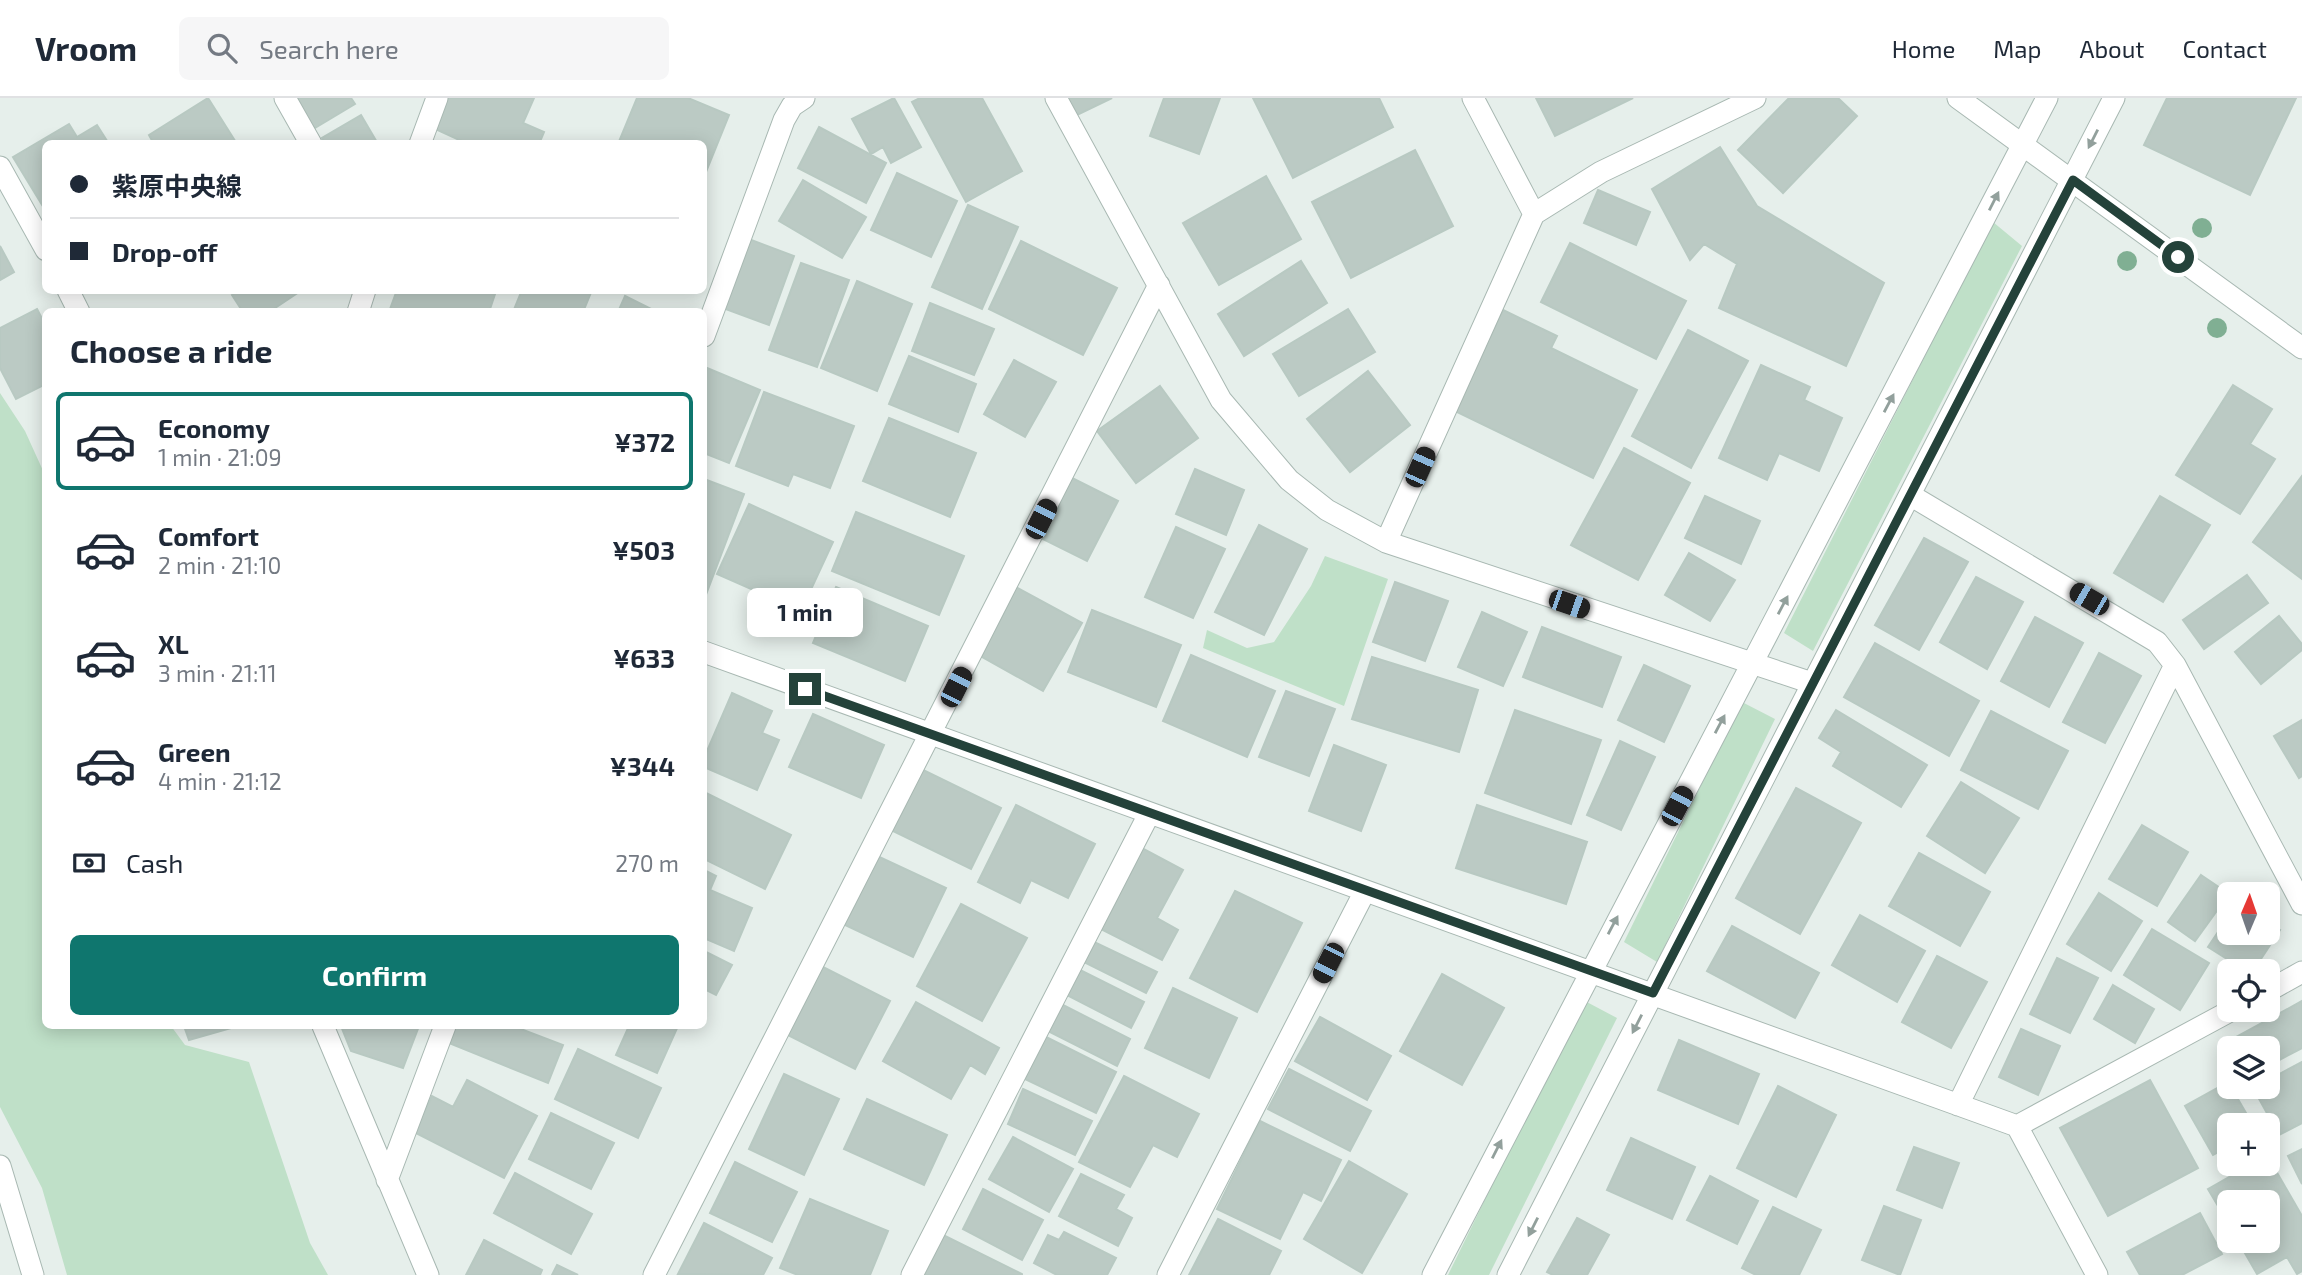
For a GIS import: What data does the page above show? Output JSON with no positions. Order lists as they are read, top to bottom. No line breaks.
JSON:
{"north":"top","page":{"header":"Vroom","search":"Search here","nav":["Home","Map","About","Contact"],"banner":["紫原中央線","Drop-off"],"heading":"Choose a ride","list":[{"name":"Economy","note":"1 min · 21:09","value":"¥372"},{"name":"Comfort","note":"2 min · 21:10","value":"¥503"},{"name":"XL","note":"3 min · 21:11","value":"¥633"},{"name":"Green","note":"4 min · 21:12","value":"¥344"}],"bubble":"1 min","pay":["Cash","270 m"],"map_buttons":["+","−"],"buttons":"Confirm"}}
